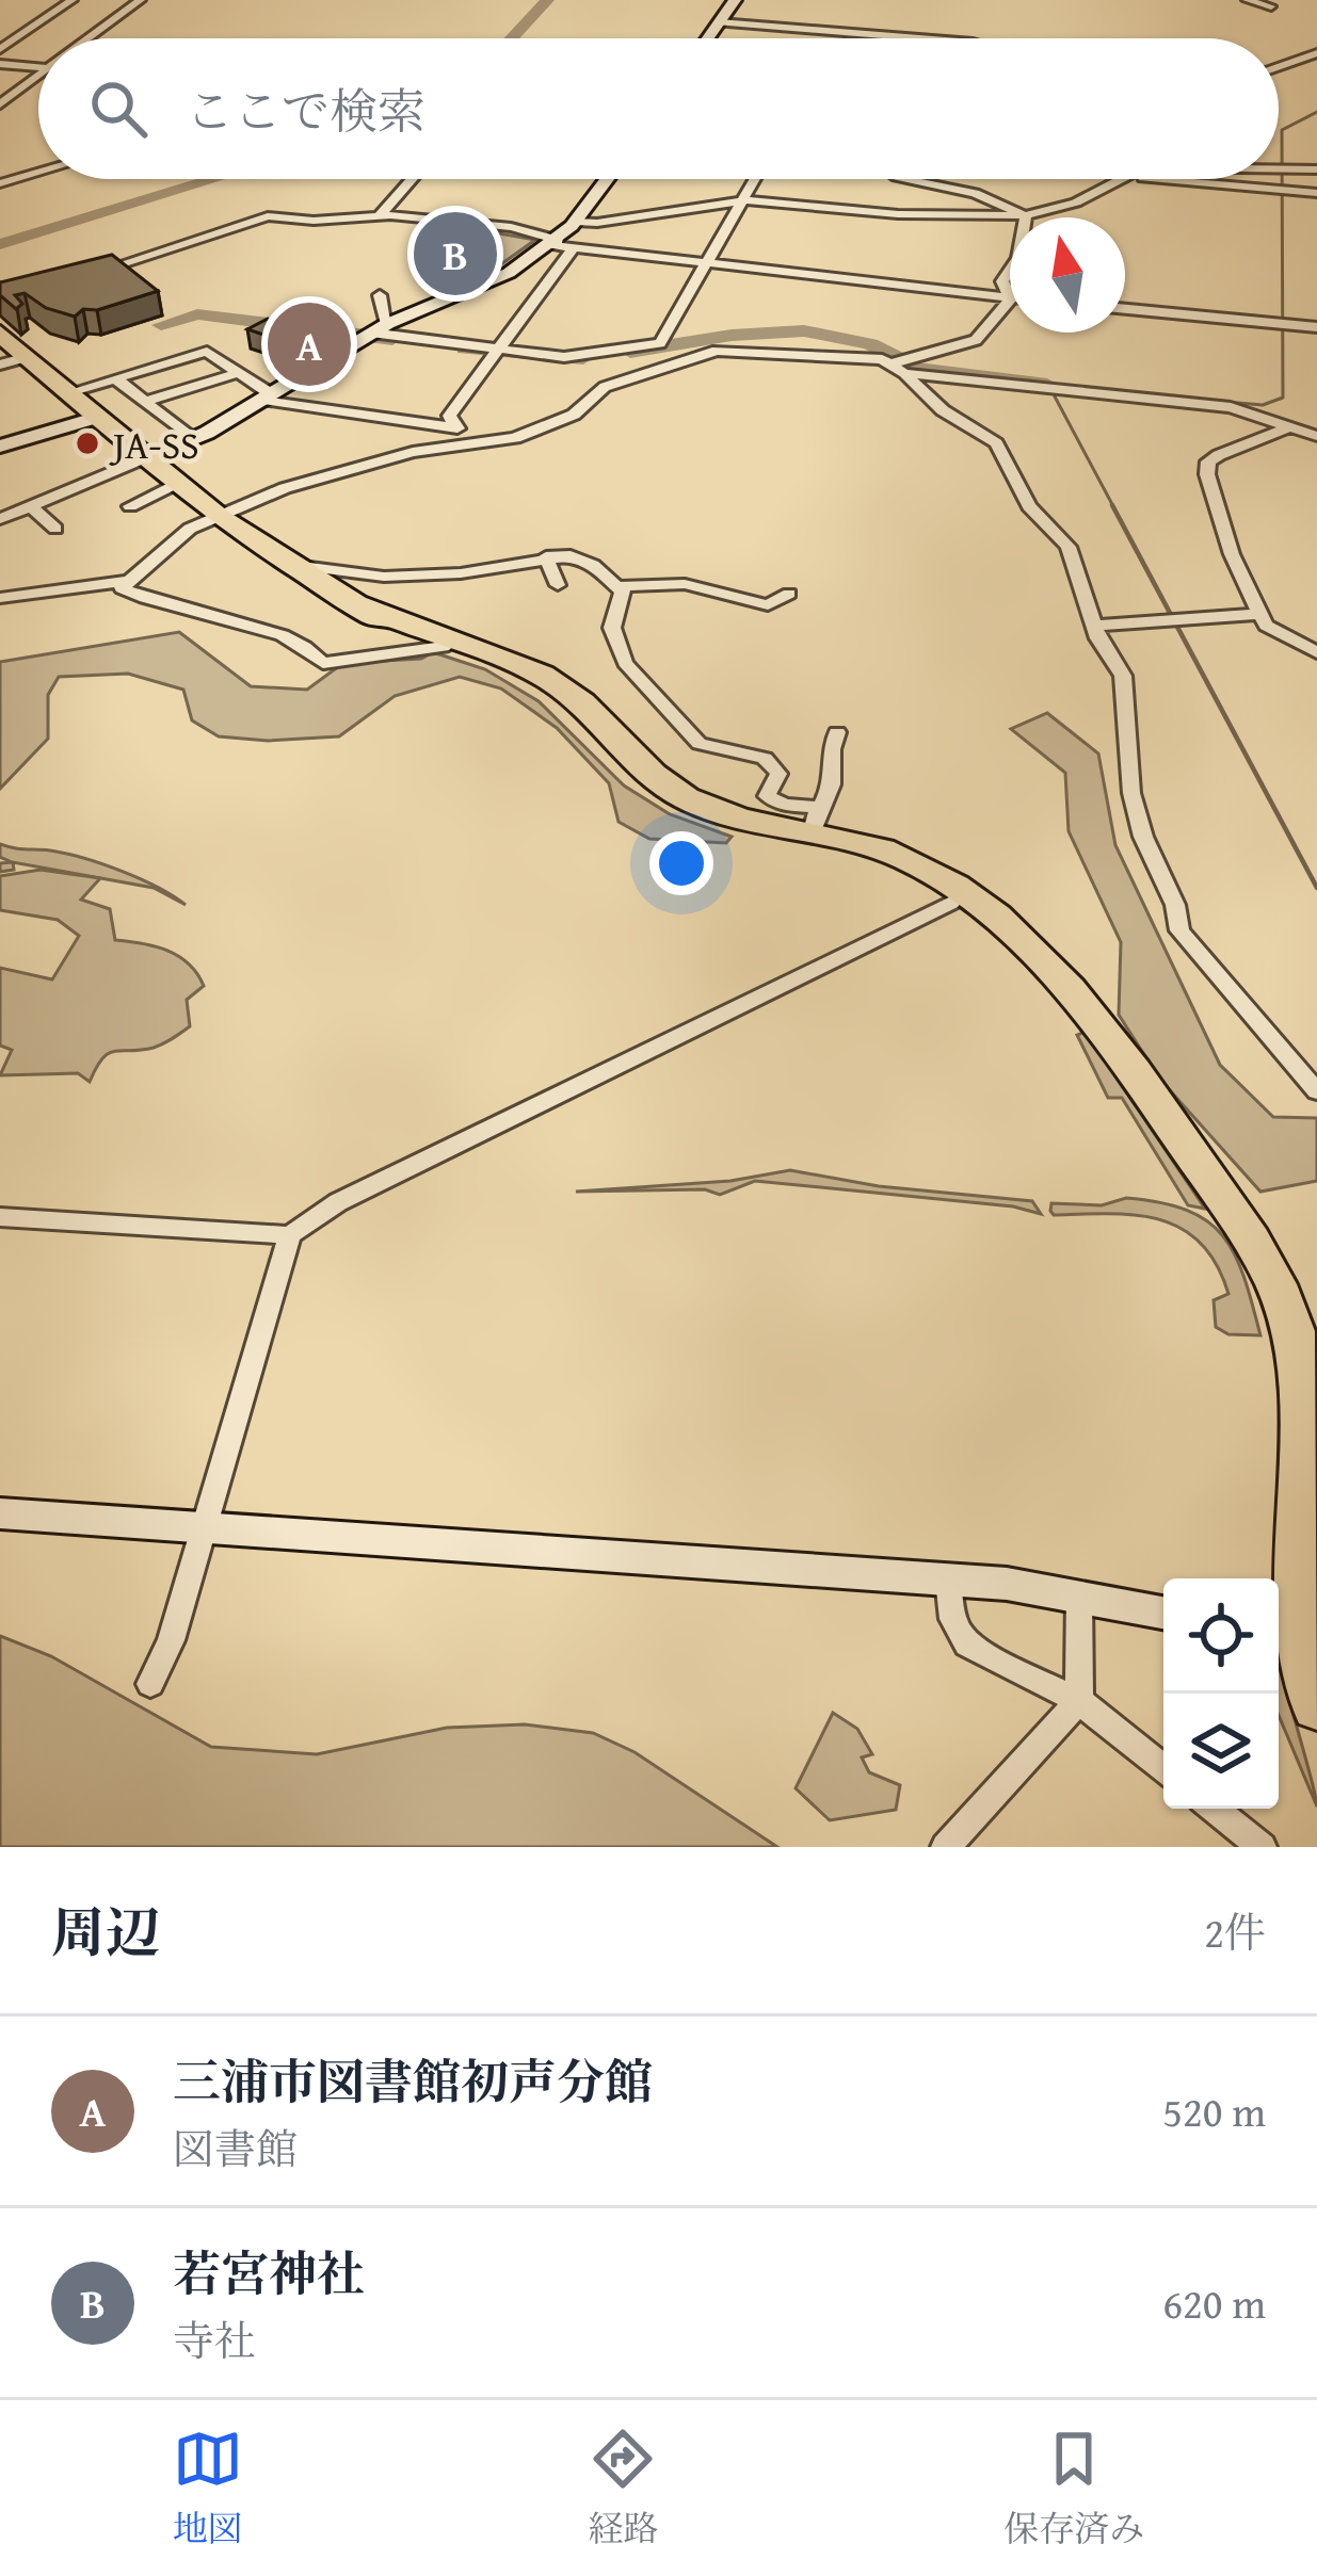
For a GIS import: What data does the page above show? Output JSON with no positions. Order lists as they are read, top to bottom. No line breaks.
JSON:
{"places":["JA-SS"],"north":"top","page":{"search":"ここで検索","pins":["B","A"],"heading":["周辺","2件"],"list":[{"mark":"A","name":"三浦市図書館初声分館","note":"図書館","value":"520 m"},{"mark":"B","name":"若宮神社","note":"寺社","value":"620 m"}],"nav":["地図","経路","保存済み"]}}
